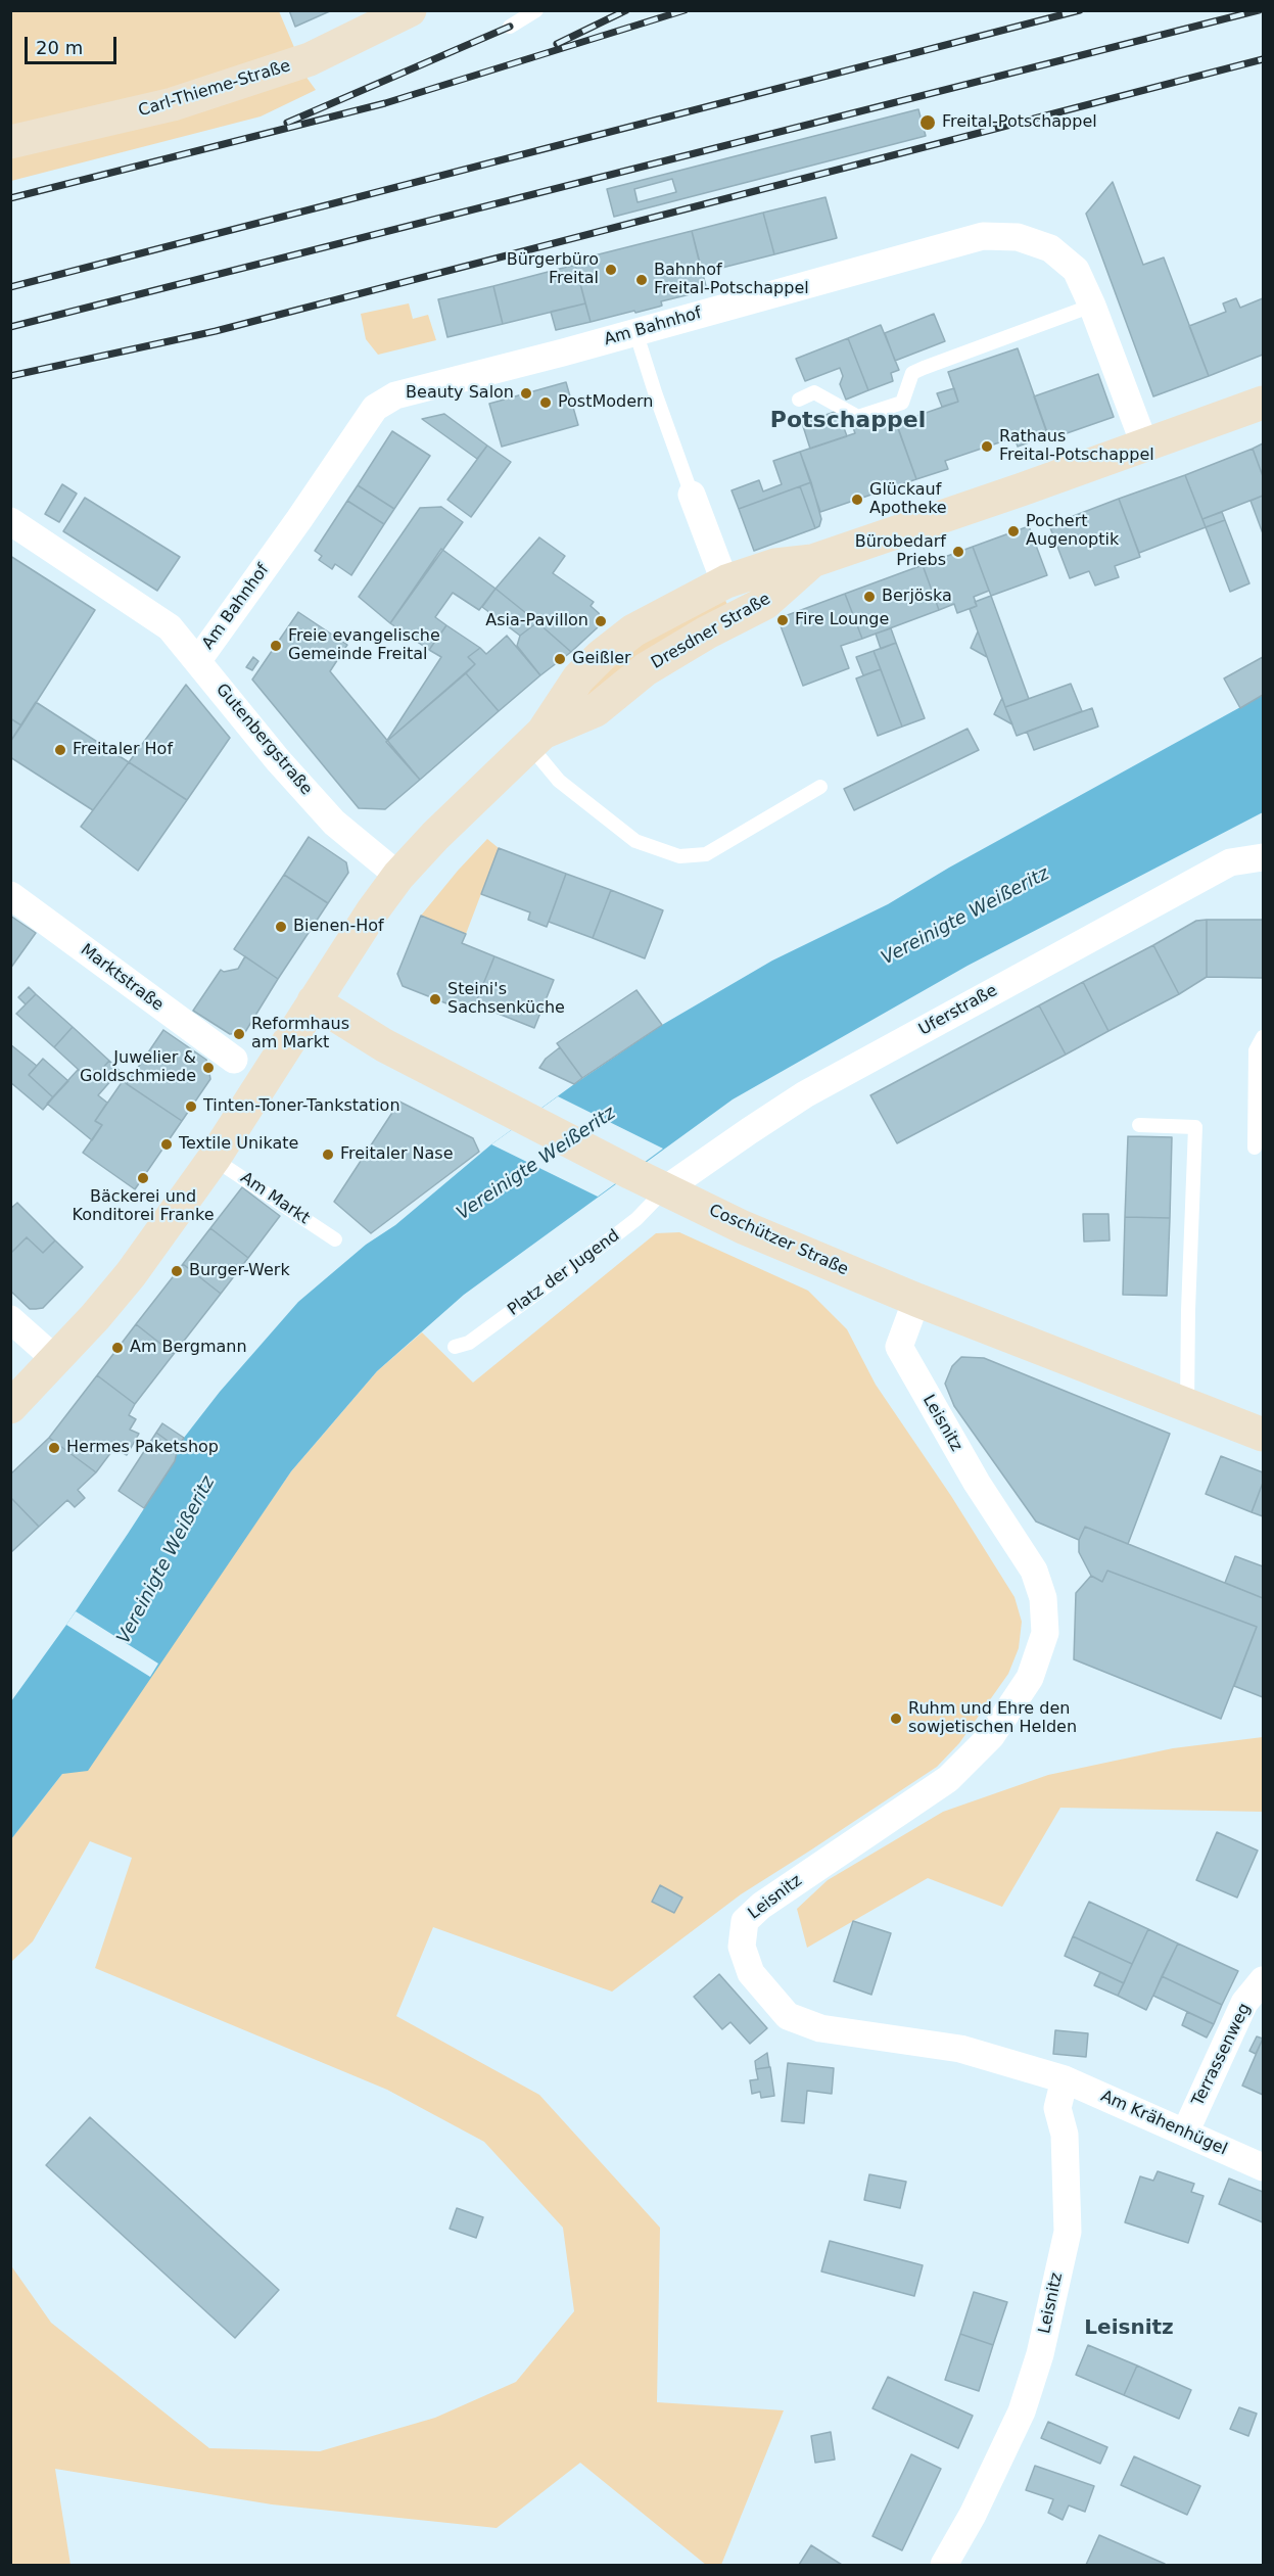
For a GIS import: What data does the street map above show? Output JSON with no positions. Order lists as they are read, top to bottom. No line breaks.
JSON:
{"streets":{"street":["Carl-Thieme-Straße","Am Bahnhof","Dresdner Straße","Gutenbergstraße","Marktstraße","Uferstraße","Coschützer Straße","Leisnitz","Terrassenweg","Am Krähenhügel"],"lane":["Am Markt","Platz der Jugend"]},"crossings":[["Am Bahnhof","Dresdner Straße"],["Am Bahnhof","Gutenbergstraße"],["Dresdner Straße","Gutenbergstraße"],["Dresdner Straße","Am Markt"],["Dresdner Straße","Coschützer Straße"],["Uferstraße","Coschützer Straße"],["Uferstraße","Platz der Jugend"],["Coschützer Straße","Platz der Jugend"],["Coschützer Straße","Leisnitz"],["Leisnitz","Am Krähenhügel"],["Terrassenweg","Am Krähenhügel"]],"districts":["Potschappel","Leisnitz"],"water":["Vereinigte Weißeritz"],"places":["Freital-Potschappel","Bürgerbüro Freital","Bahnhof Freital-Potschappel","Beauty Salon","PostModern","Rathaus Freital-Potschappel","Glückauf Apotheke","Pochert Augenoptik","Bürobedarf Priebs","Berjöska","Fire Lounge","Asia-Pavillon","Freie evangelische Gemeinde Freital","Geißler","Freitaler Hof","Bienen-Hof","Steini's Sachsenküche","Reformhaus am Markt","Juwelier & Goldschmiede","Tinten-Toner-Tankstation","Textile Unikate","Freitaler Nase","Bäckerei und Konditorei Franke","Burger-Werk","Am Bergmann","Hermes Paketshop","Ruhm und Ehre den sowjetischen Helden"],"scale_bar":"20 m"}
